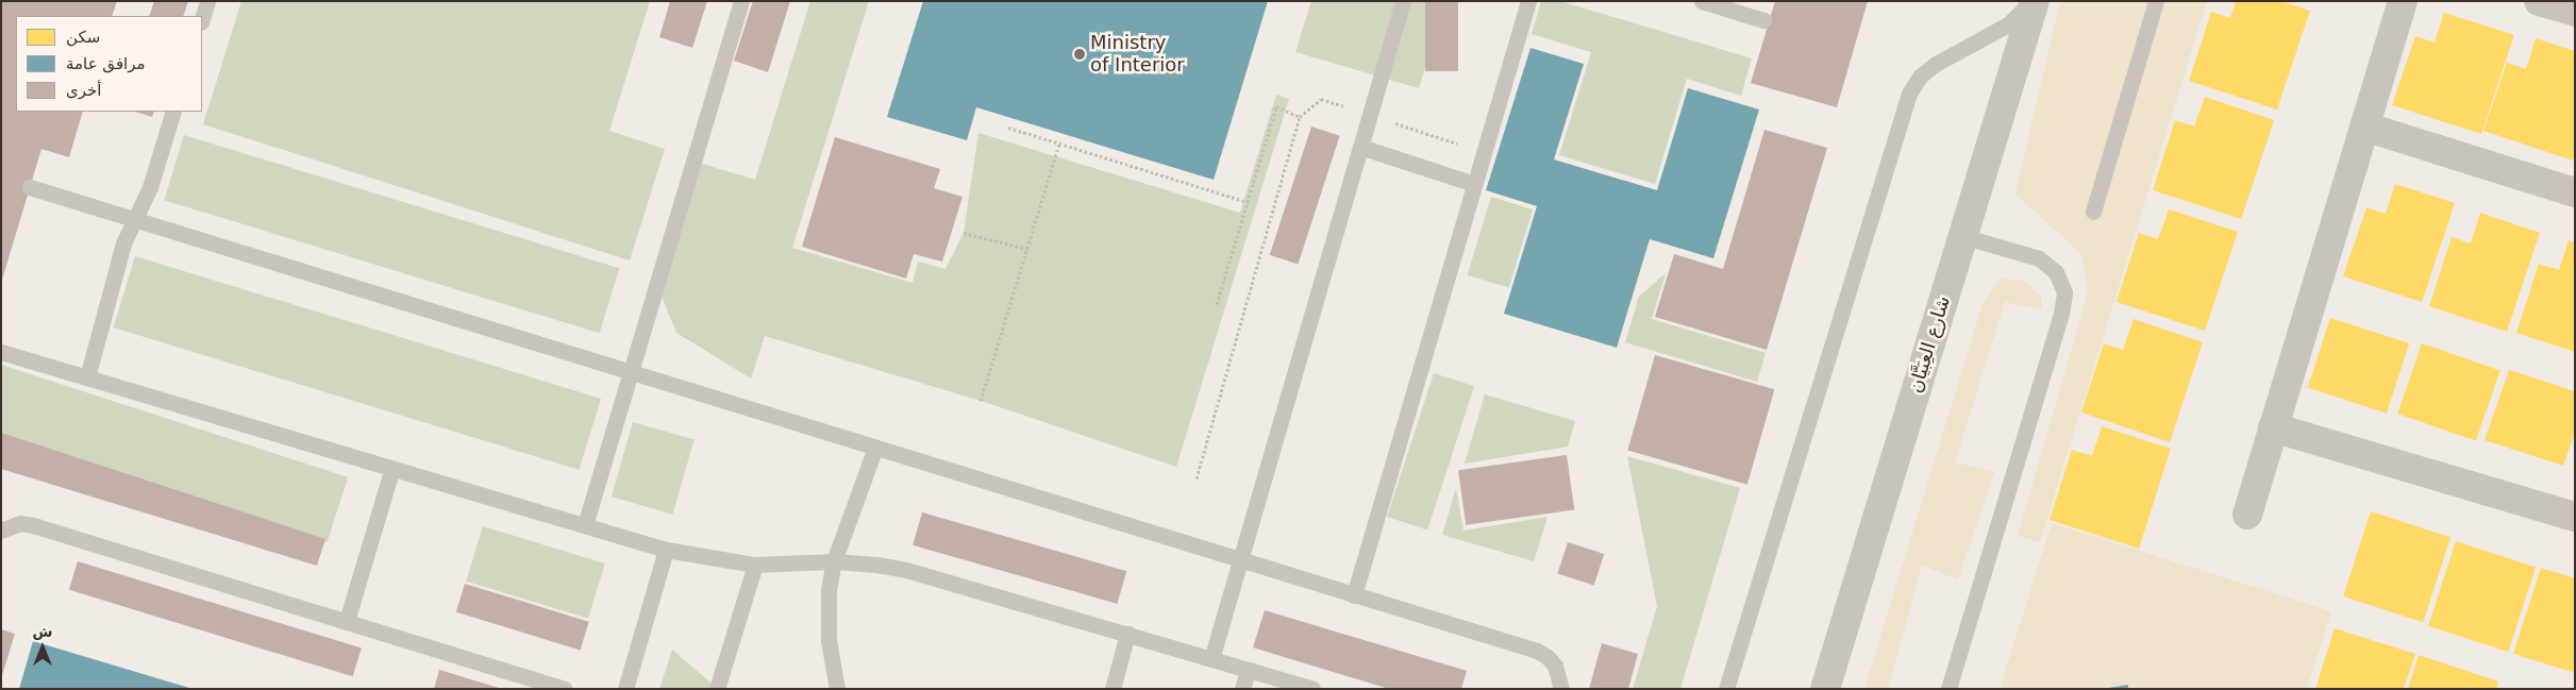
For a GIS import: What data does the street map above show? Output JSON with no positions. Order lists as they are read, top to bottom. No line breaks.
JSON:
{"streets":{"street":["شارع العِبَيَّان"]},"places":["Ministry of Interior"],"legend":["سكن","مرافق عامة","أخرى"],"north":"top"}
